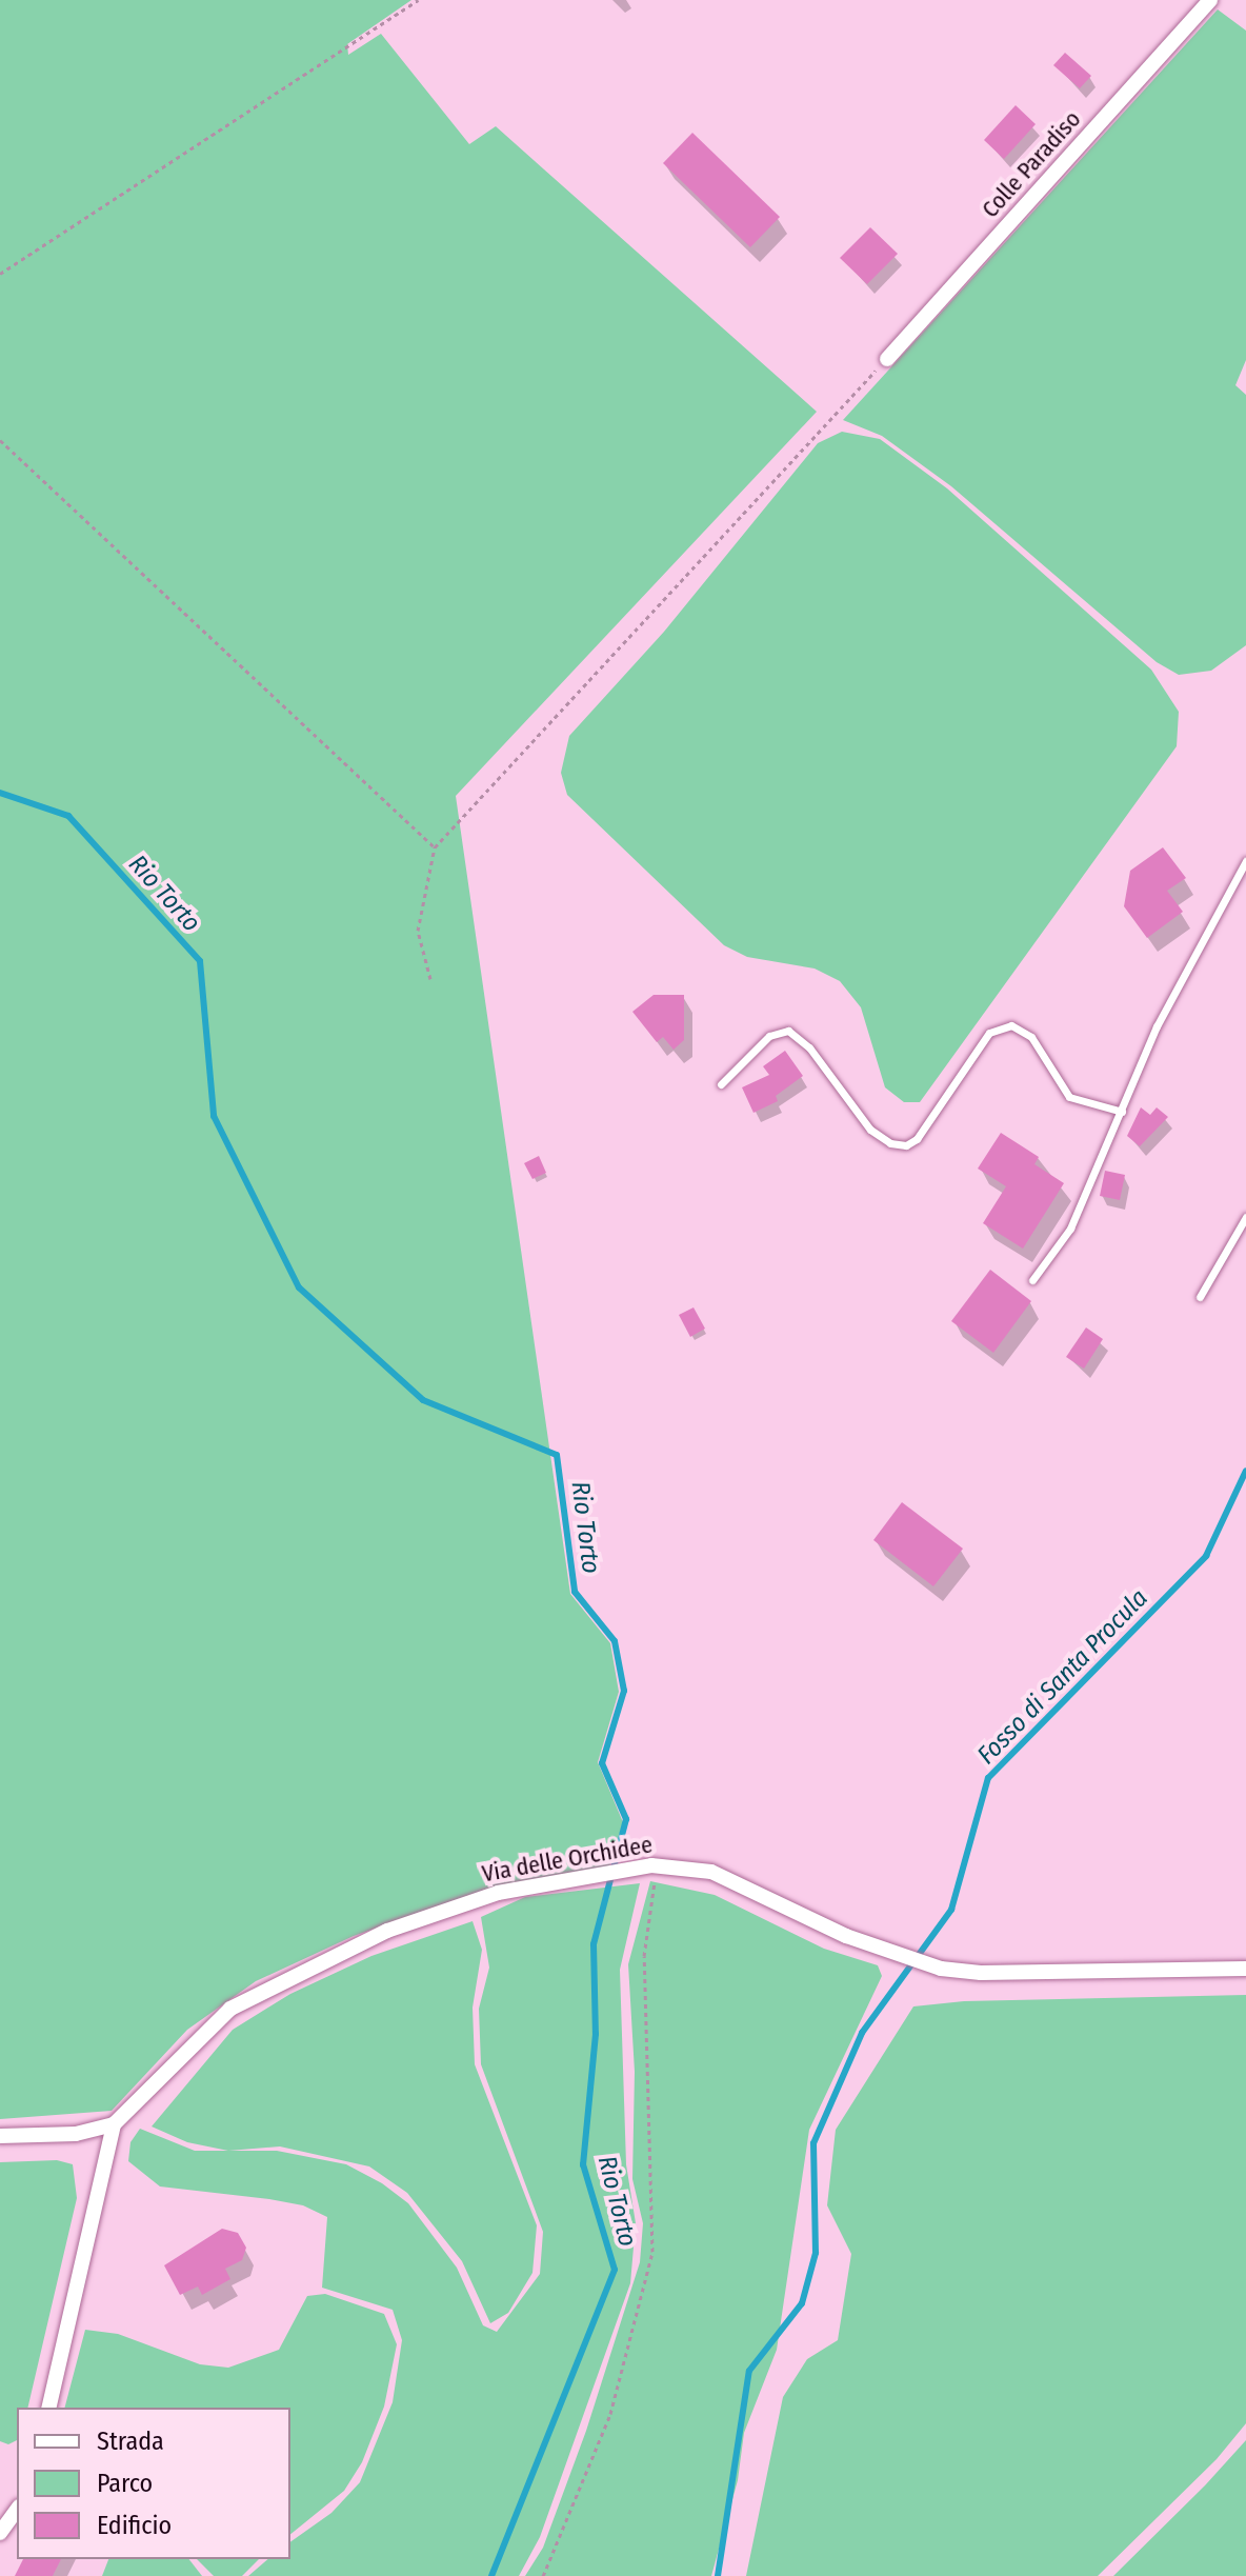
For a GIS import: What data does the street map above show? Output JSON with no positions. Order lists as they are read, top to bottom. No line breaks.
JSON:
{"streets":{"street":["Colle Paradiso","Via delle Orchidee"]},"water":["Rio Torto","Fosso di Santa Procula"],"legend":["Strada","Parco","Edificio"]}
